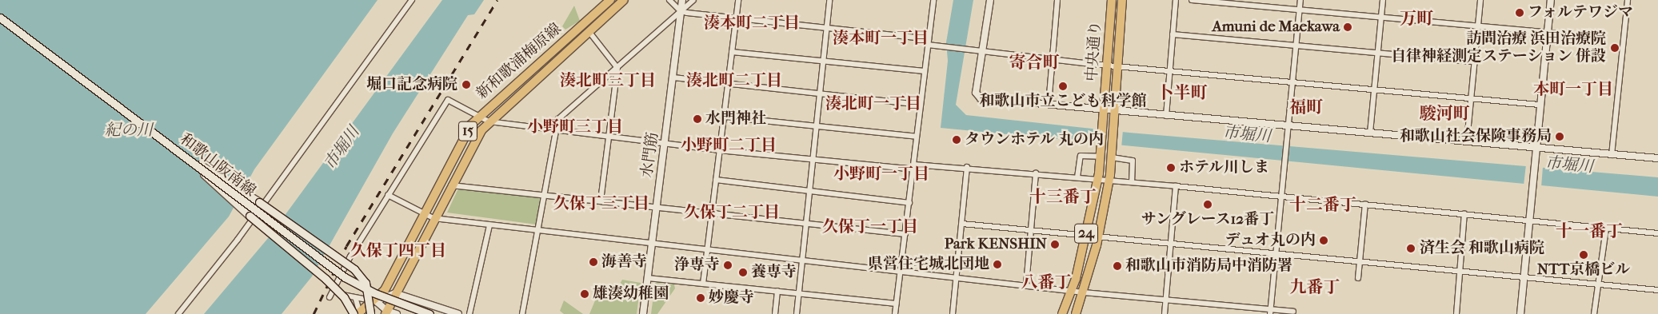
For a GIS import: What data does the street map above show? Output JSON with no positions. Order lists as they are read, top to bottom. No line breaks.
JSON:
{"streets":{"main road":["中央通り","新和歌浦梅原線","15","和歌山阪南線","24"],"street":["水門筋"]},"districts":["万町","湊本町二丁目","湊本町一丁目","寄合町","湊北町三丁目","湊北町二丁目","本町一丁目","卜半町","湊北町一丁目","福町","駿河町","小野町三丁目","小野町二丁目","小野町一丁目","十三番丁","久保丁三丁目","十二番丁","久保丁二丁目","久保丁一丁目","十一番丁","久保丁四丁目","八番丁","九番丁"],"water":["紀の川","市堀川"],"places":["フォルテワジマ","Amuni de Maekawa","訪問治療 浜田治療院 自律神経測定ステーション 併設","堀口記念病院","和歌山市立こども科学館","水門神社","和歌山社会保険事務局","タウンホテル 丸の内","ホテル川しま","サングレース12番丁","デュオ丸の内","Park KENSHIN","済生会 和歌山病院","NTT京橋ビル","海善寺","県営住宅城北団地","浄専寺","和歌山市消防局中消防署","養専寺","雄湊幼稚園","妙慶寺"]}
